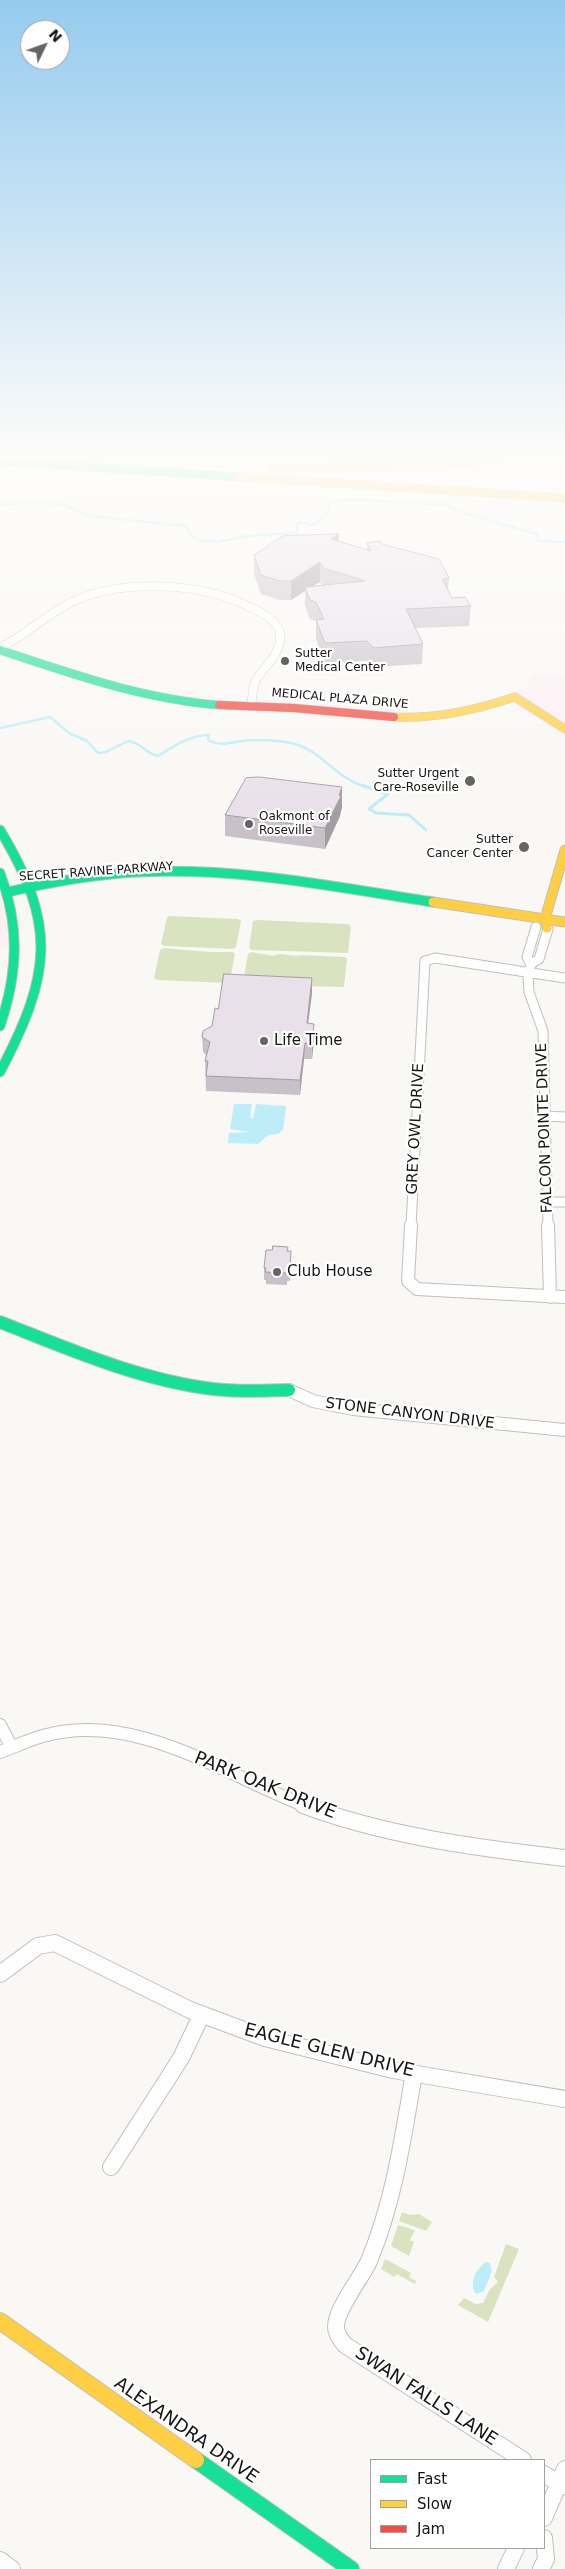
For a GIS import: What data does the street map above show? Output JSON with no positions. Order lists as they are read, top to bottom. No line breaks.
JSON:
{"streets":{"main road":["MEDICAL PLAZA DRIVE","SECRET RAVINE PARKWAY","STONE CANYON DRIVE","ALEXANDRA DRIVE"],"street":["FALCON POINTE DRIVE","GREY OWL DRIVE","PARK OAK DRIVE","EAGLE GLEN DRIVE","SWAN FALLS LANE"]},"crossings":[["SECRET RAVINE PARKWAY","FALCON POINTE DRIVE"],["FALCON POINTE DRIVE","GREY OWL DRIVE"],["EAGLE GLEN DRIVE","SWAN FALLS LANE"]],"places":["Sutter Medical Center","Sutter Urgent Care-Roseville","Oakmont of Roseville","Sutter Cancer Center","Life Time","Club House"],"legend":["Fast","Slow","Jam"],"north":"top right"}
